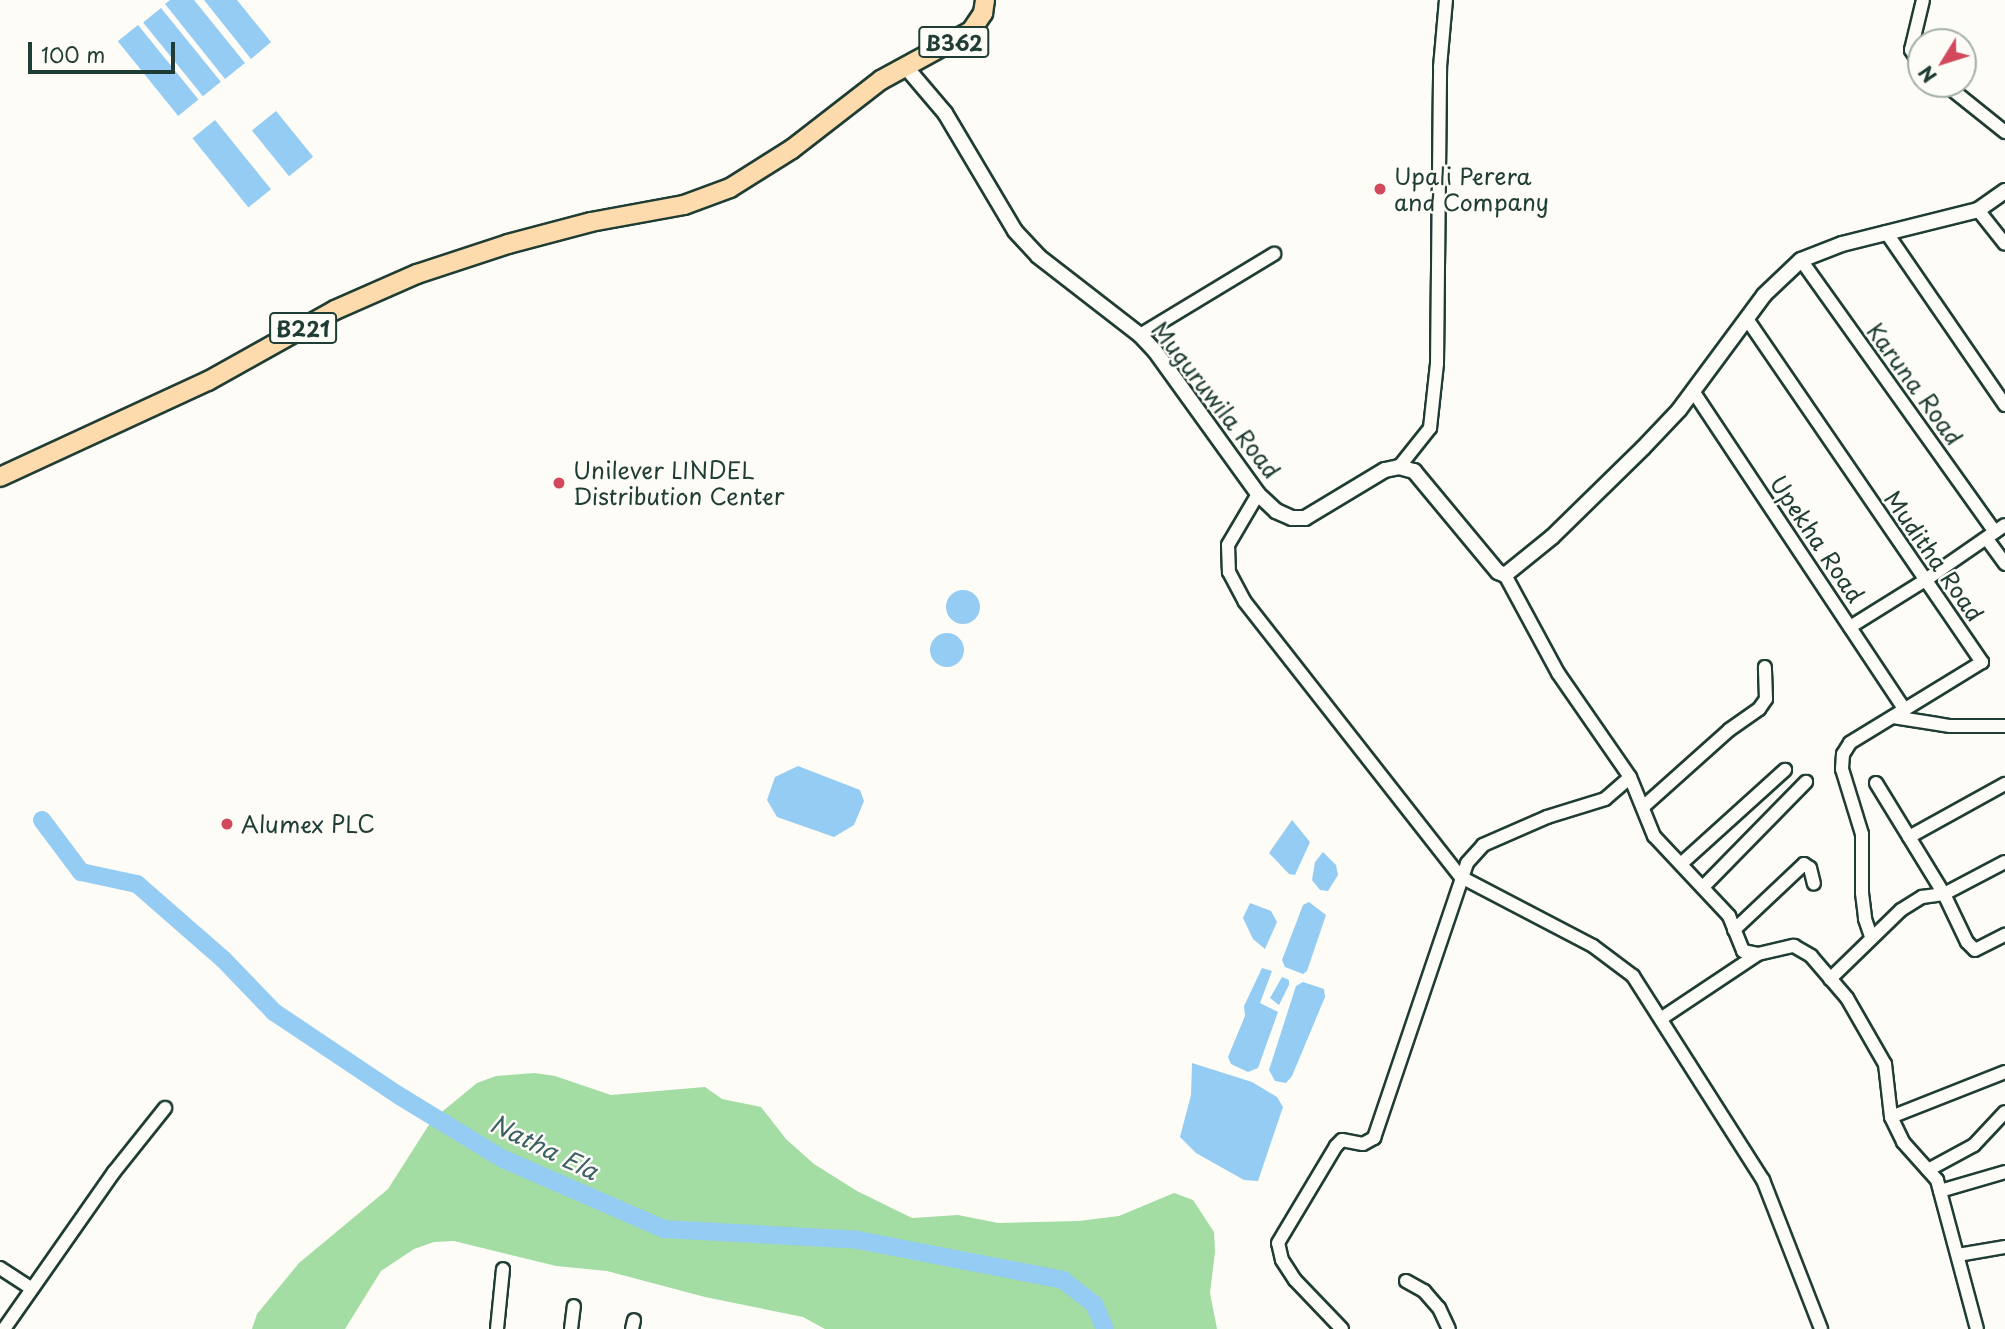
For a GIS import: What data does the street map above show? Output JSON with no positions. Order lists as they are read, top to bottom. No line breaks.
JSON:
{"streets":{"main road":["B362","B221"],"street":["Karuna Road","Muguruwila Road","Upekha Road","Muditha Road"]},"crossings":[["B362","B221"],["B362","Muguruwila Road"],["B221","Muguruwila Road"],["Upekha Road","Muditha Road"]],"water":["Natha Ela"],"places":["Upali Perera and Company","Unilever LINDEL Distribution Center","Alumex PLC"],"scale_bar":"100 m","north":"bottom left"}
